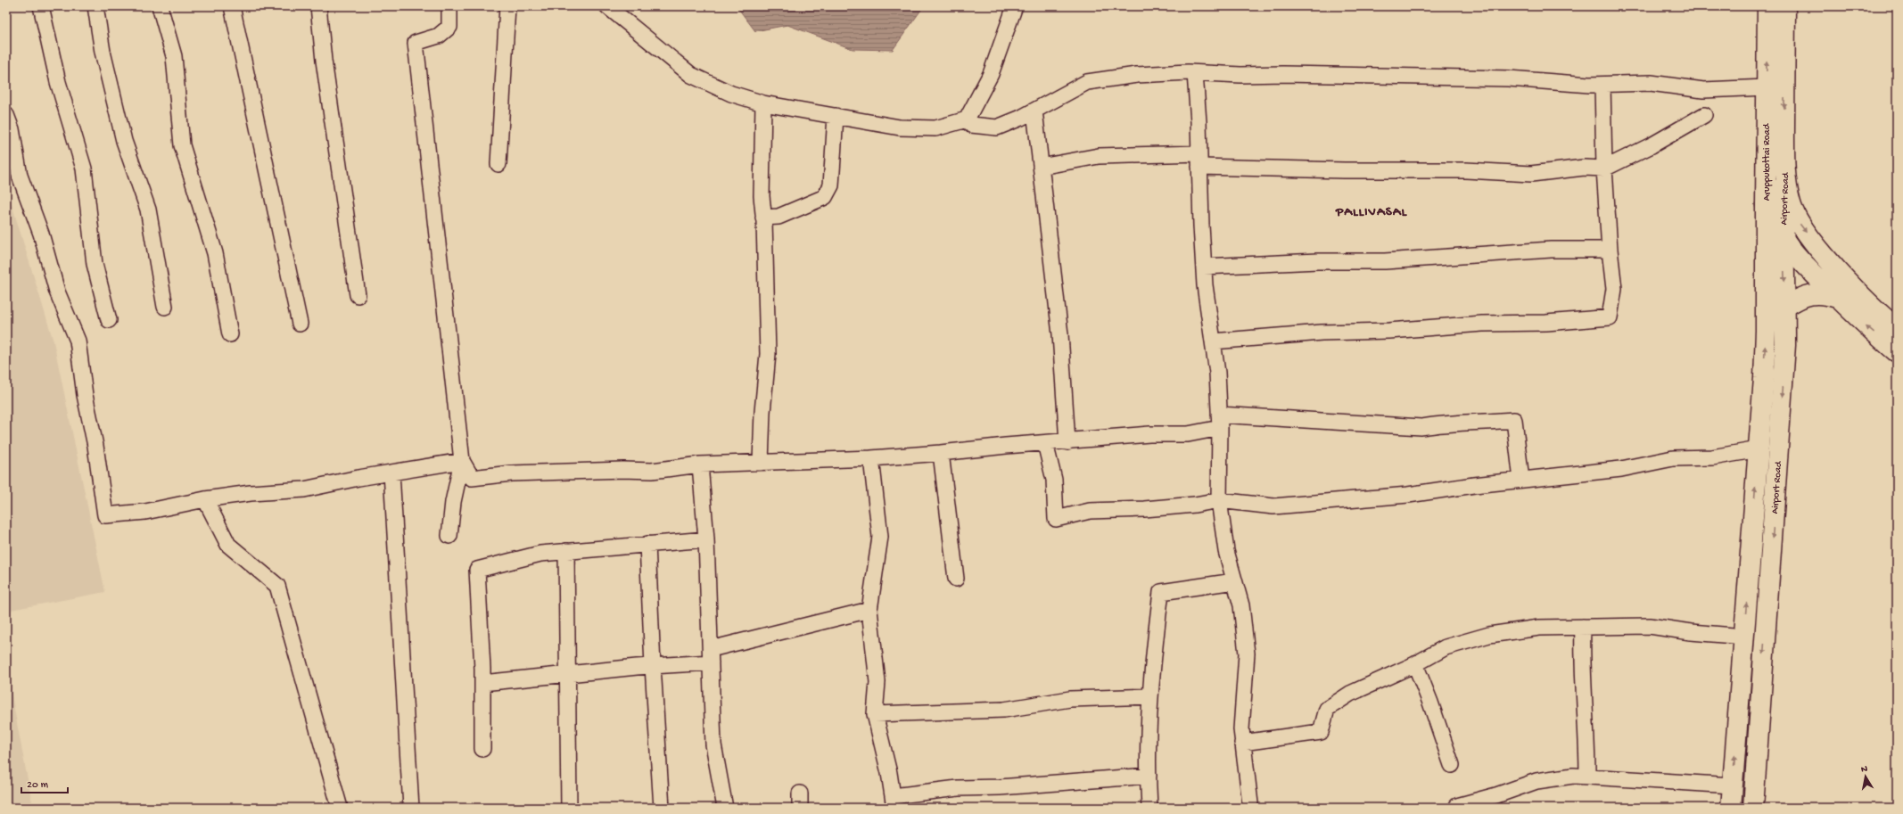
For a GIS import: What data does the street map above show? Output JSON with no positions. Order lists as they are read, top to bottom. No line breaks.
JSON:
{"streets":{"main road":["Aruppukottai Road","Airport Road"]},"crossings":[["Aruppukottai Road","Airport Road"]],"districts":["PALLIVASAL"],"scale_bar":"20 m","north":"top"}
